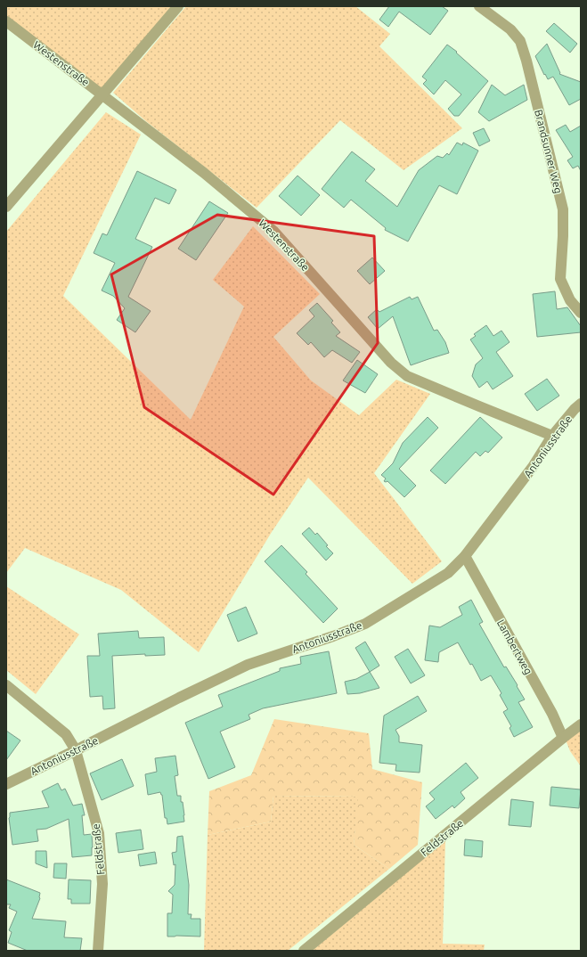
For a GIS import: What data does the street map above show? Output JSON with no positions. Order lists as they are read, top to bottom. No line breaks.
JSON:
{"streets":{"street":["Westenstraße","Brandsunner Weg","Antoniusstraße","Lambertweg","Feldstraße"]},"crossings":[["Westenstraße","Antoniusstraße"],["Antoniusstraße","Lambertweg"],["Antoniusstraße","Feldstraße"],["Lambertweg","Feldstraße"]]}
